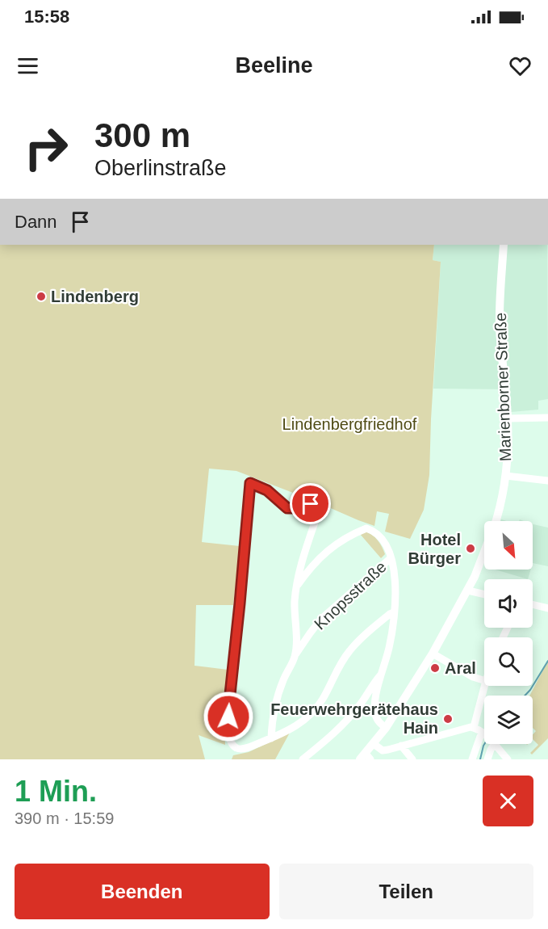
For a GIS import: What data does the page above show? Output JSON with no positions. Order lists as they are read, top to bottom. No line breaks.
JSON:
{"streets":{"main road":["Marienborner Straße"],"street":["Knopsstraße"]},"parks":["Lindenbergfriedhof"],"places":["Lindenberg","Hotel Bürger","Aral","Feuerwehrgerätehaus Hain"],"north":"bottom right","page":{"status":"15:58","header":"Beeline","turn":["300 m","Oberlinstraße"],"then":"Dann","heading":["1 Min.","390 m · 15:59"],"buttons":["Beenden","Teilen"]}}
